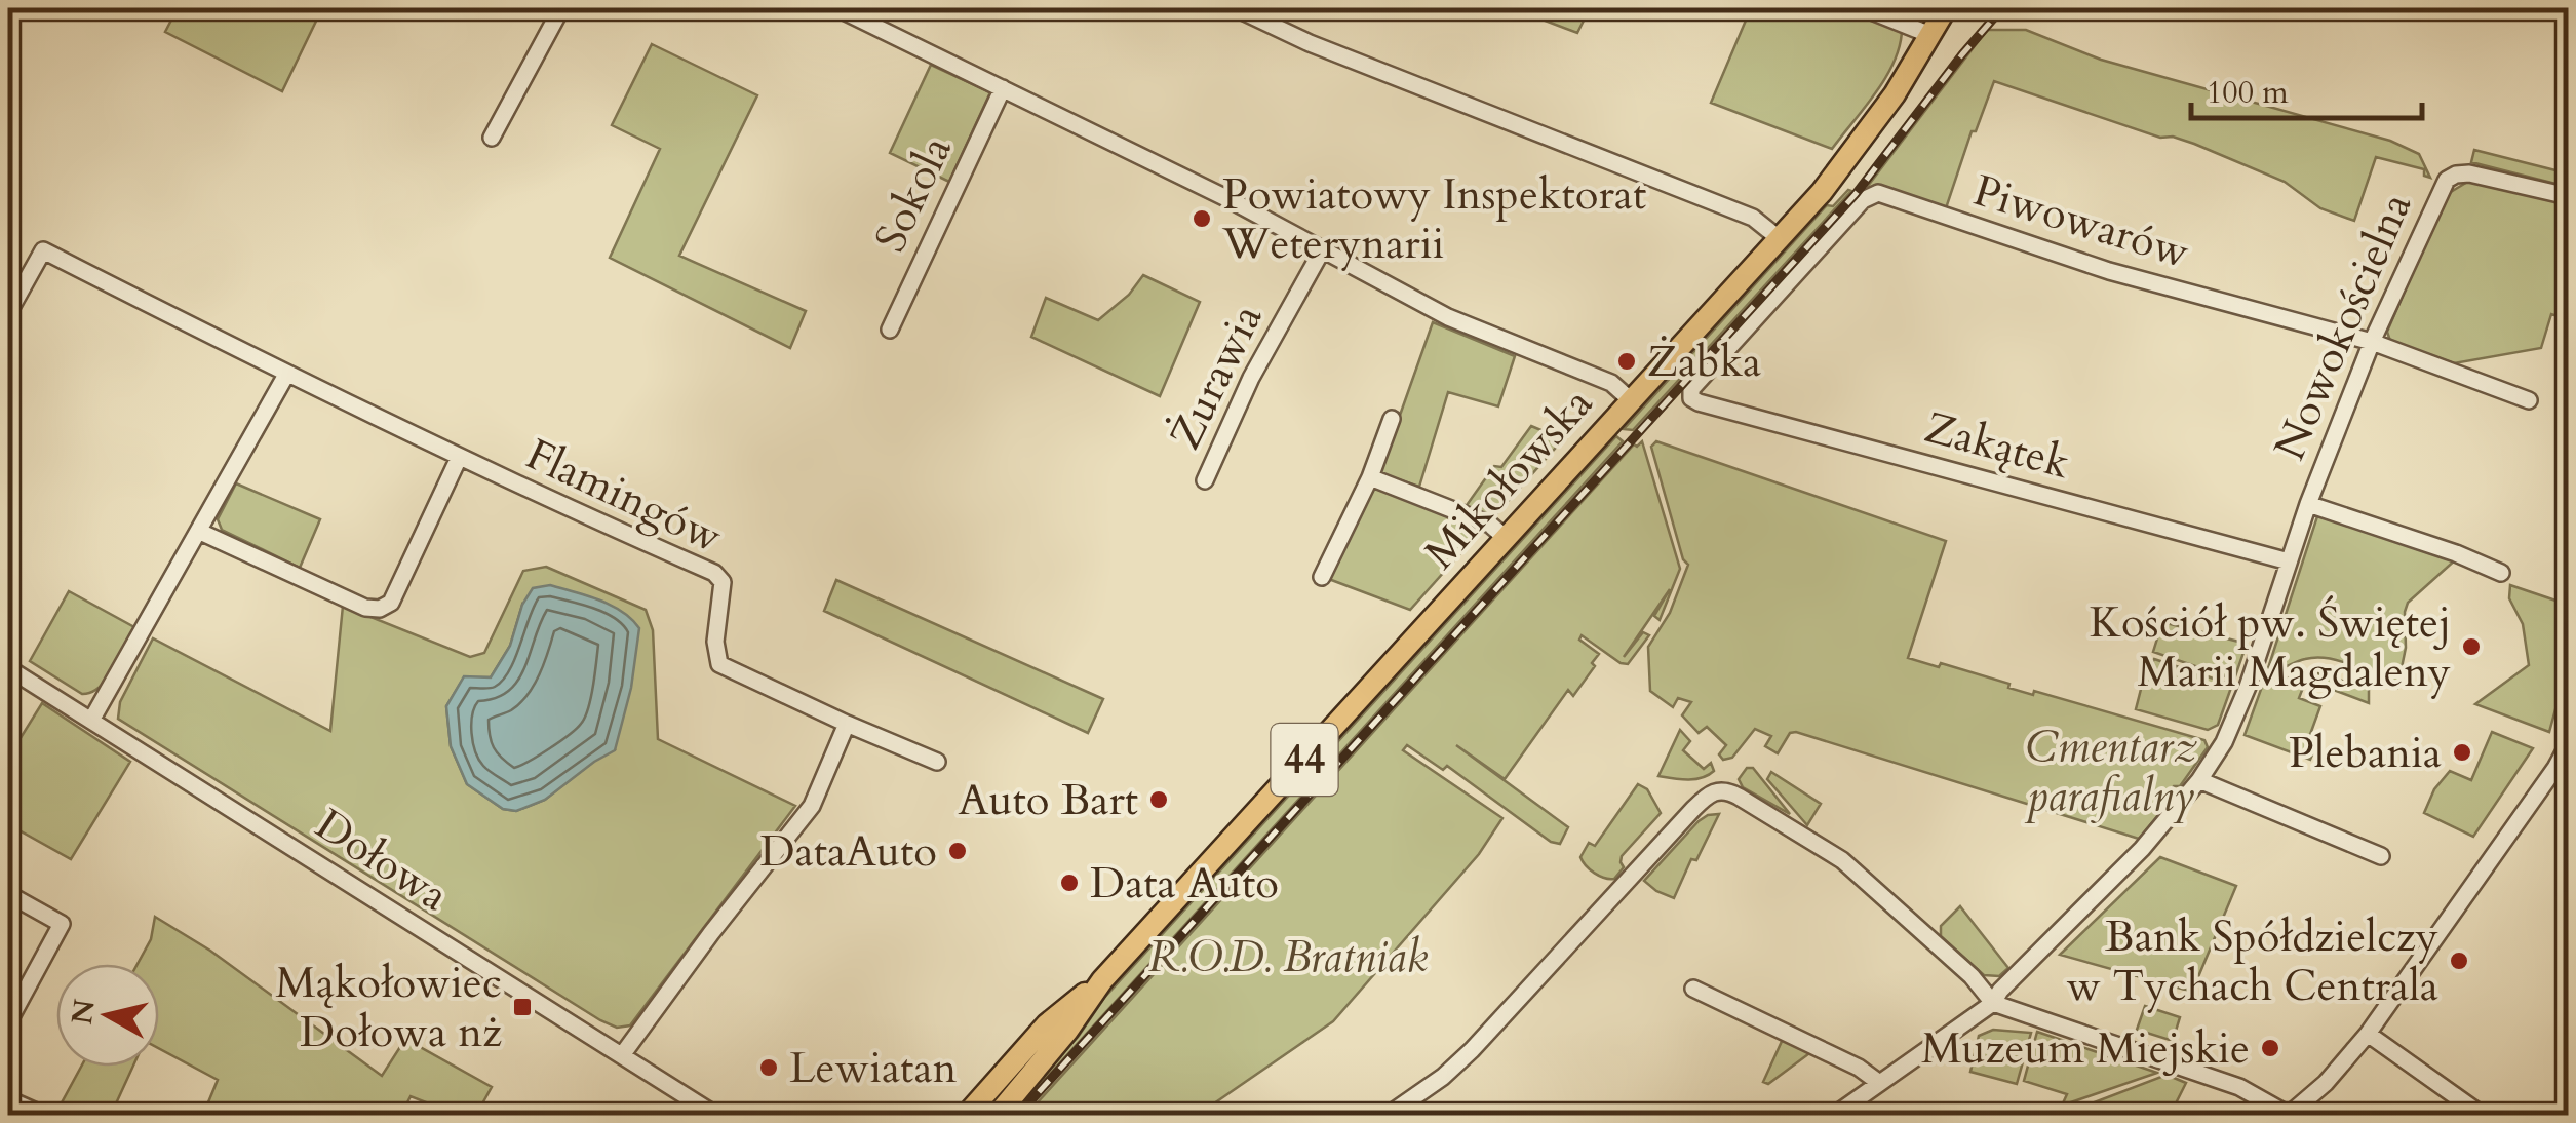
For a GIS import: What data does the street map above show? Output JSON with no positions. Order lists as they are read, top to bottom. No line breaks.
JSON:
{"streets":{"main road":["Mikołowska","44"],"street":["Sokola","Piwowarów","Nowokościelna","Żurawia","Zakątek","Flamingów","Dołowa"]},"crossings":[["Piwowarów","Nowokościelna"],["Piwowarów","Zakątek"],["Nowokościelna","Zakątek"]],"parks":["Cmentarz parafialny","R.O.D. Bratniak"],"places":{"other":["Powiatowy Inspektorat Weterynarii","Żabka","Kościół pw. Świętej Marii Magdaleny","Plebania","Auto Bart","DataAuto","Data Auto","Bank Spółdzielczy w Tychach Centrala","Muzeum Miejskie","Lewiatan"],"transit":["Mąkołowiec Dołowa nż"]},"scale_bar":"100 m","north":"left"}
